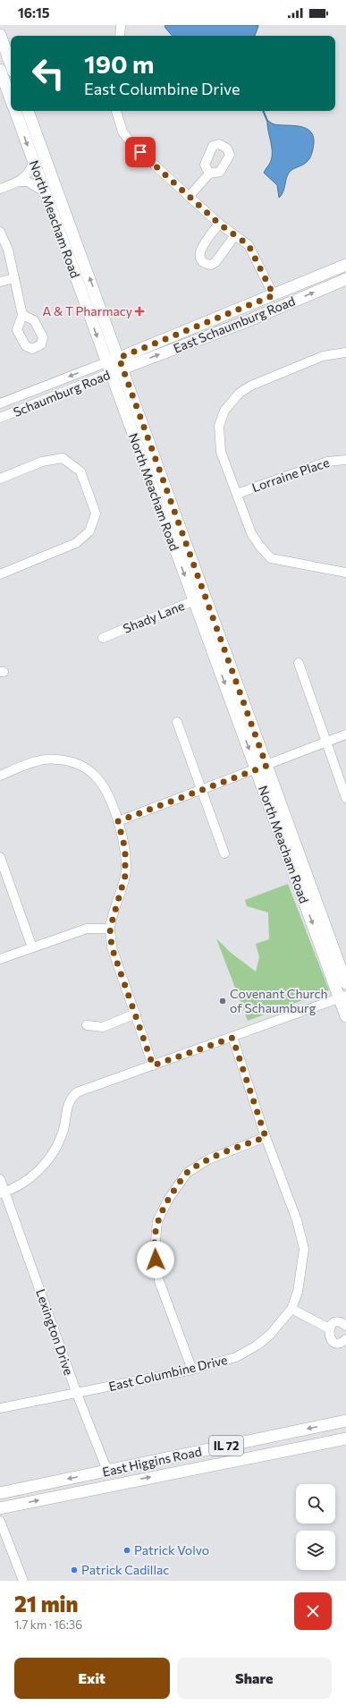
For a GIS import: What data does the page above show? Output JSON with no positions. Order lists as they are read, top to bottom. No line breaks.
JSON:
{"streets":{"main road":["North Meacham Road","East Schaumburg Road","Schaumburg Road","IL 72","East Higgins Road"],"street":["Lorraine Place","Shady Lane","Lexington Drive","East Columbine Drive"]},"crossings":[["North Meacham Road","East Schaumburg Road"],["North Meacham Road","Schaumburg Road"],["North Meacham Road","Shady Lane"],["East Schaumburg Road","Schaumburg Road"],["Lexington Drive","East Columbine Drive"],["Lexington Drive","East Higgins Road"]],"one_way":["Schaumburg Road"],"places":{"health":["A & T Pharmacy"],"other":["Covenant Church of Schaumburg","Patrick Volvo","Patrick Cadillac"]},"page":{"status":"16:15","turn":["190 m","East Columbine Drive"],"heading":["21 min","1.7 km · 16:36"],"buttons":["Exit","Share"]}}
